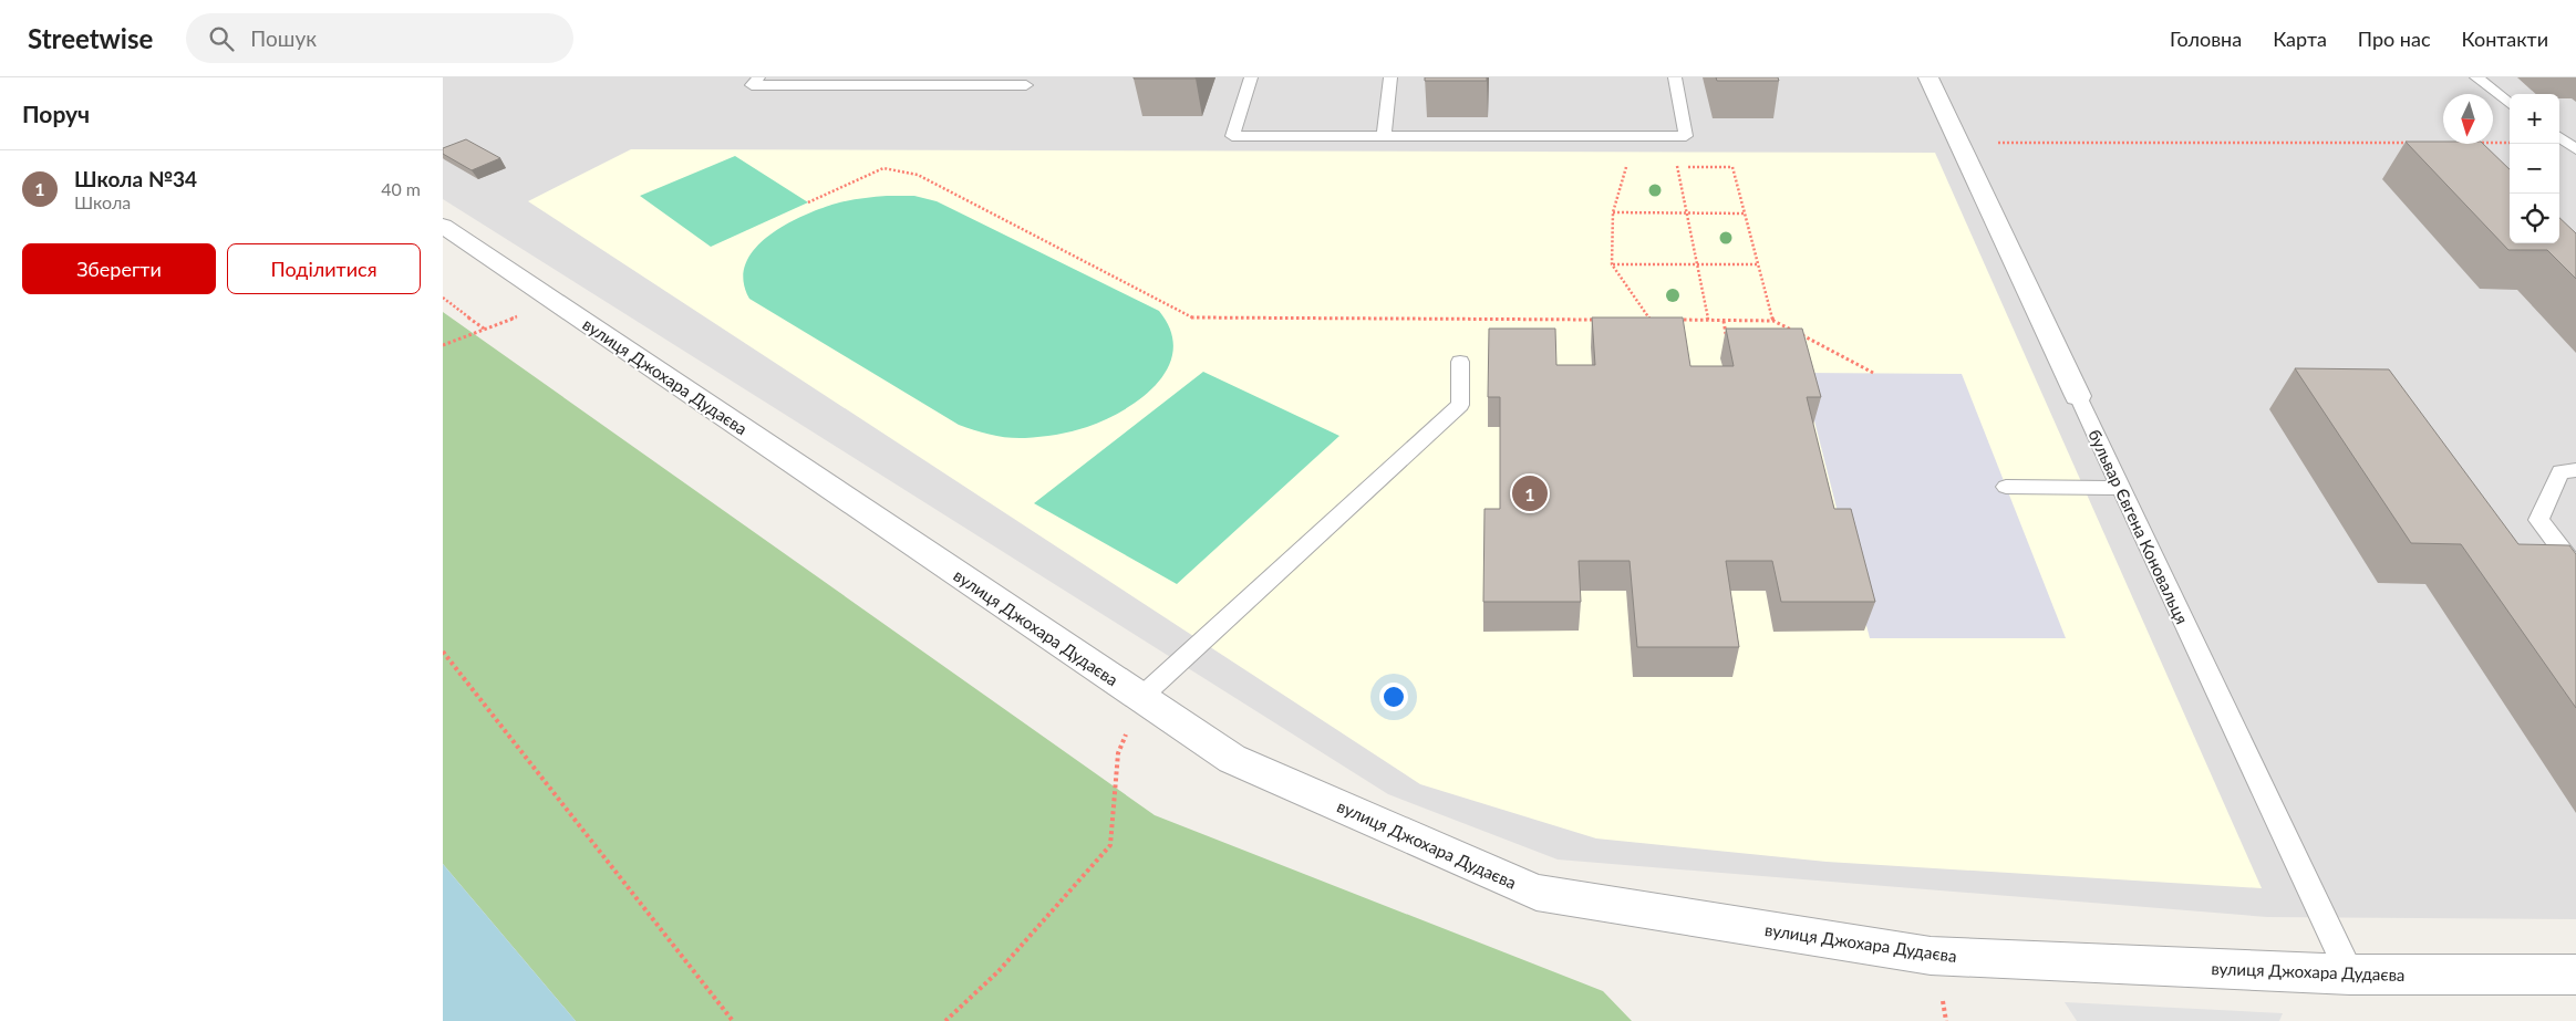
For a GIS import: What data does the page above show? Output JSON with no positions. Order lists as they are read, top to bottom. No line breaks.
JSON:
{"streets":{"street":["вулиця Джохара Дудаєва","бульвар Євгена Коновальця"]},"crossings":[["вулиця Джохара Дудаєва","бульвар Євгена Коновальця"]],"north":"bottom","page":{"header":"Streetwise","search":"Пошук","nav":["Головна","Карта","Про нас","Контакти"],"heading":"Поруч","map_buttons":["+","−"],"list":[{"mark":"1","name":"Школа №34","note":"Школа","value":"40 m"}],"buttons":["Зберегти","Поділитися"],"pins":"1"}}
